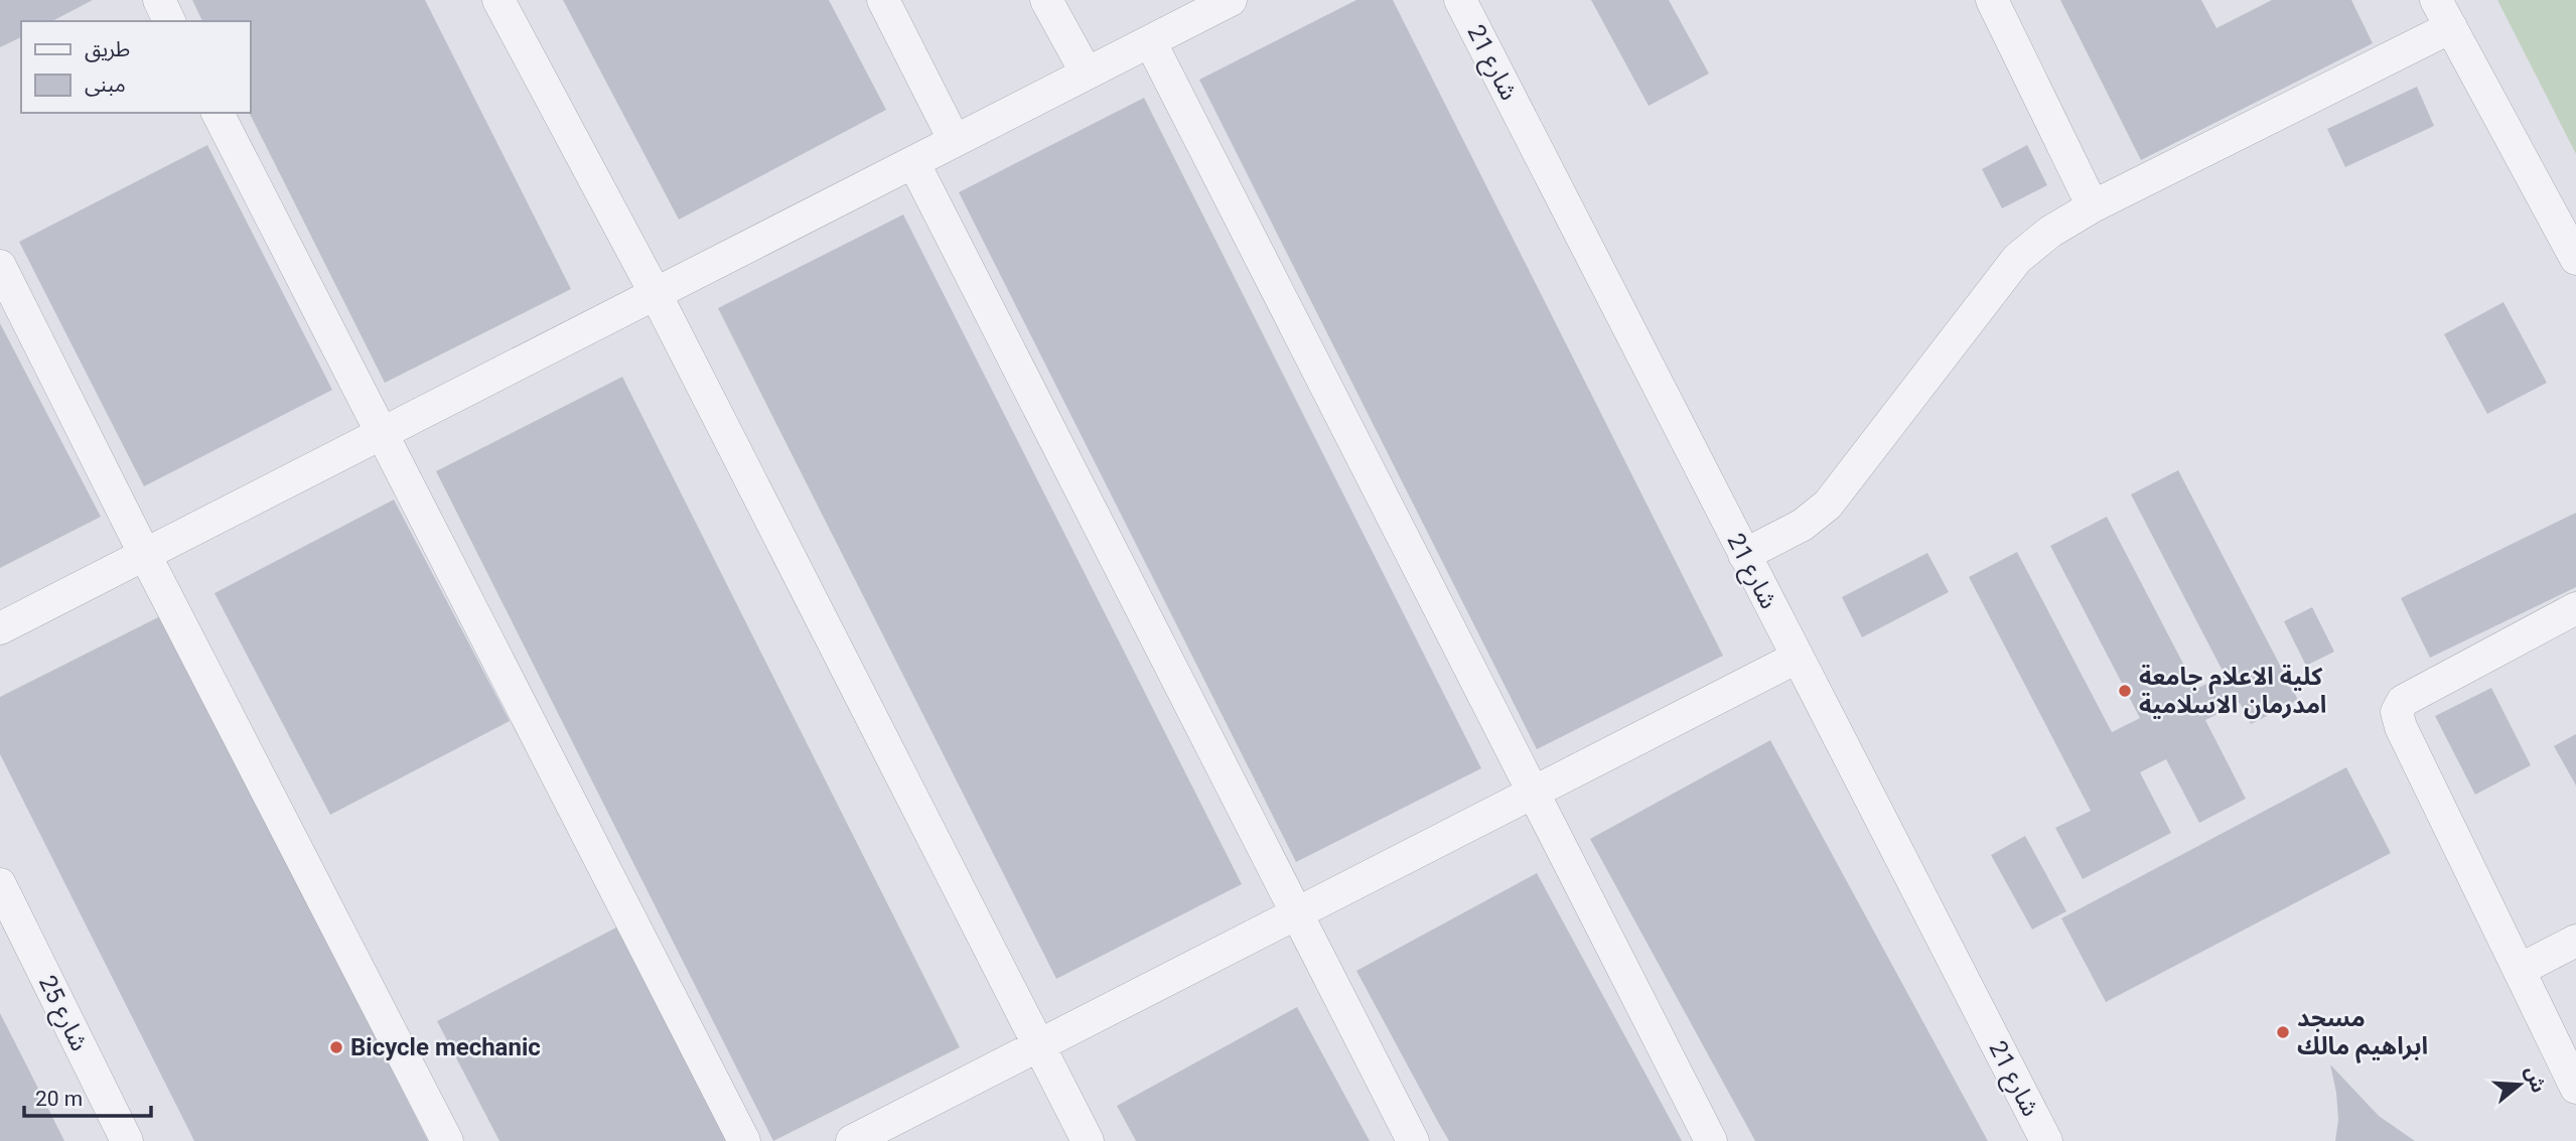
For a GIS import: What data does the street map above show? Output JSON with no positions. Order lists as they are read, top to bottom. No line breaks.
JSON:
{"streets":{"street":["شارع 21","شارع 25"]},"places":["كلية الاعلام جامعة امدرمان الاسلامية","مسجد ابراهيم مالك","Bicycle mechanic"],"legend":["طريق","مبنى"],"scale_bar":"20 m","north":"right"}
